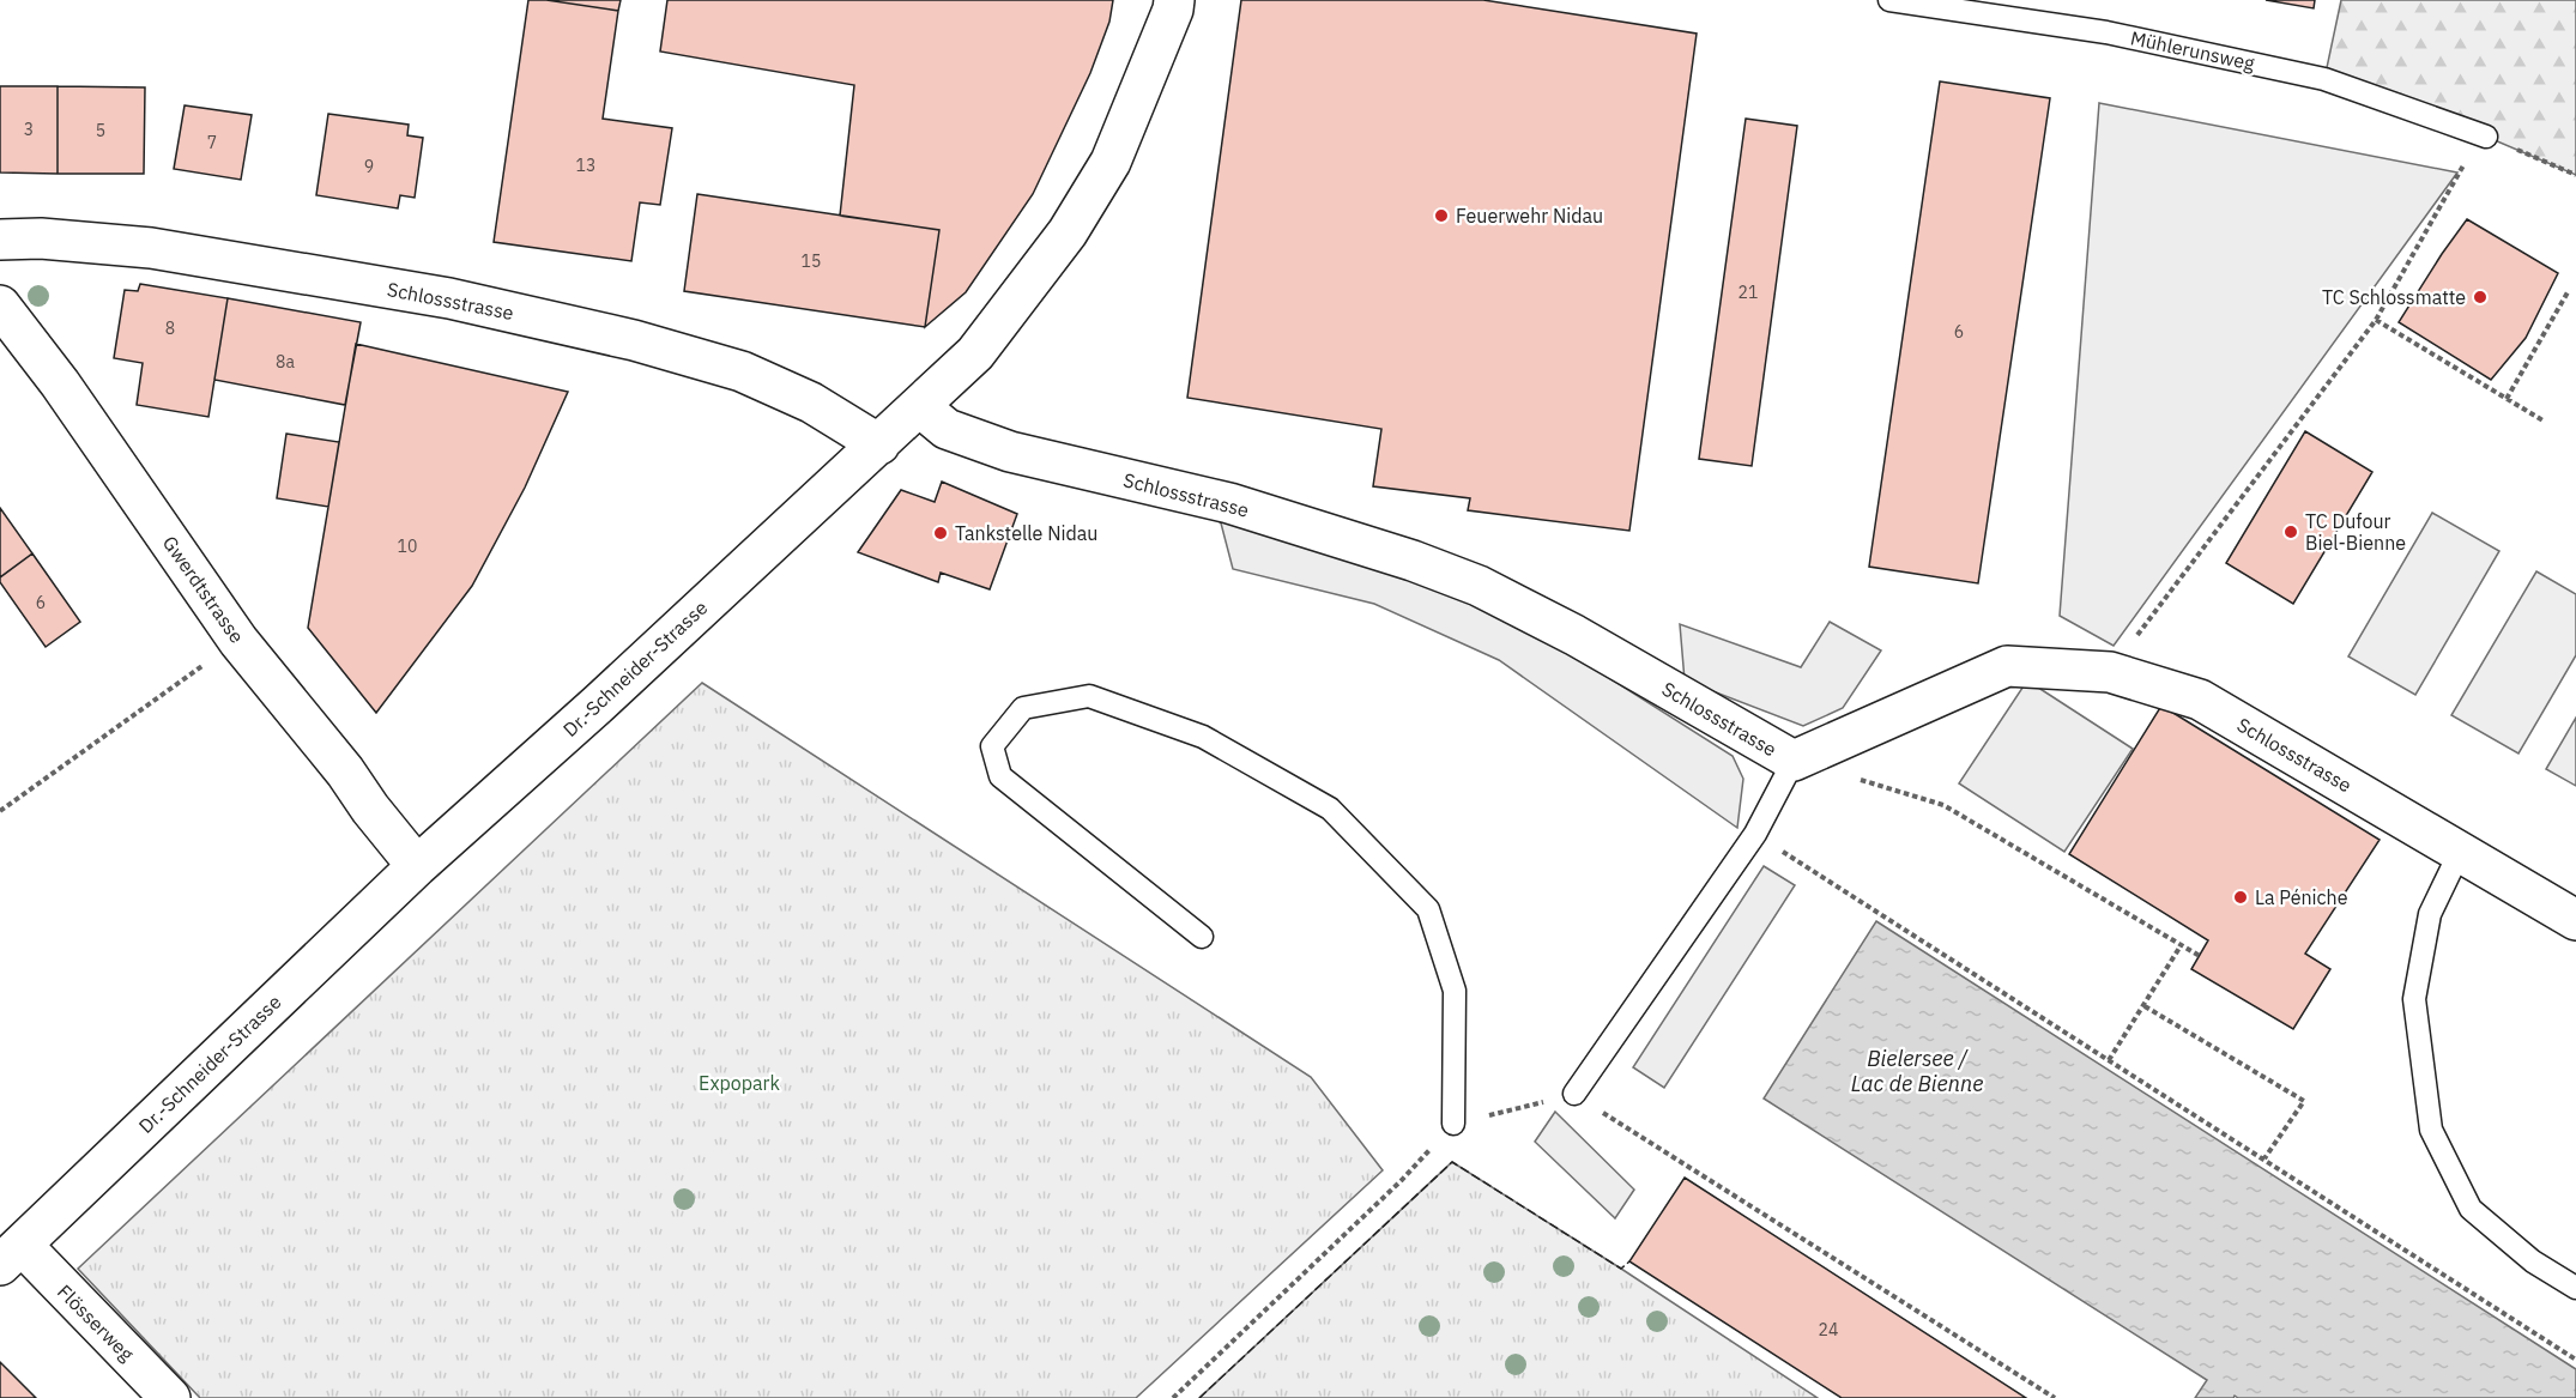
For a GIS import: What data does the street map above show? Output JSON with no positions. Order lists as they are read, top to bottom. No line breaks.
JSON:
{"streets":{"street":["Schlossstrasse","Gwerdtstrasse","Dr.-Schneider-Strasse","Flösserweg"],"lane":["Mühlerunsweg"]},"crossings":[["Schlossstrasse","Dr.-Schneider-Strasse"],["Gwerdtstrasse","Dr.-Schneider-Strasse"],["Dr.-Schneider-Strasse","Flösserweg"]],"water":["Bielersee / Lac de Bienne"],"parks":["Expopark"],"places":["Feuerwehr Nidau","TC Schlossmatte","TC Dufour Biel-Bienne","Tankstelle Nidau","La Péniche"],"house_numbers":["3","5","7","13","9","15","21","8","6","8a","10","6","24"]}
